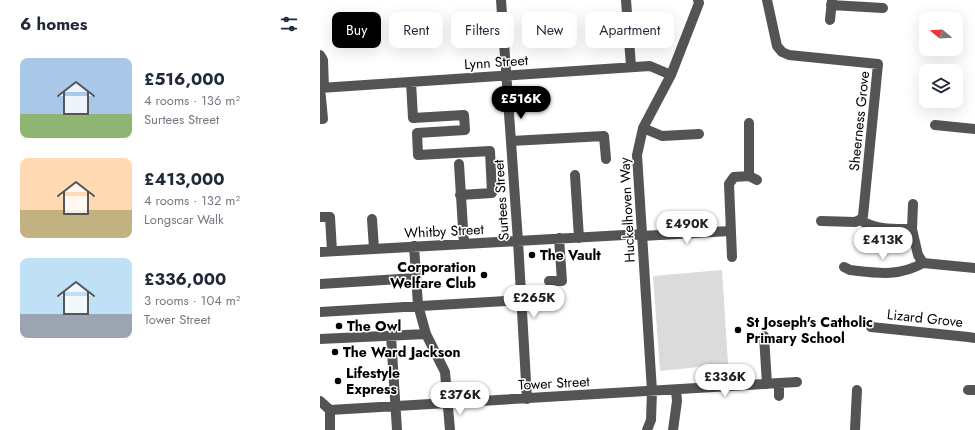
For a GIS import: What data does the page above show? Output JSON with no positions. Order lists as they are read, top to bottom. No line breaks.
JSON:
{"streets":{"street":["Lynn Street","Sheerness Grove","Surtees Street","Huckelhoven Way","Whitby Street","Lizard Grove","Tower Street"]},"crossings":[["Lynn Street","Surtees Street"],["Lynn Street","Huckelhoven Way"],["Surtees Street","Whitby Street"],["Surtees Street","Tower Street"],["Huckelhoven Way","Whitby Street"],["Huckelhoven Way","Tower Street"]],"places":["The Vault","Corporation Welfare Club","The Owl","St Joseph's Catholic Primary School","The Ward Jackson","Lifestyle Express"],"north":"left","page":{"heading":"6 homes","chip":["Buy","Rent","Filters","New","Apartment"],"list":[{"name":"£516,000","note":"4 rooms · 136 m² · Surtees Street"},{"name":"£413,000","note":"4 rooms · 132 m² · Longscar Walk"},{"name":"£336,000","note":"3 rooms · 104 m² · Tower Street"}],"price":["£516K","£490K","£413K","£265K","£336K","£376K"]}}
